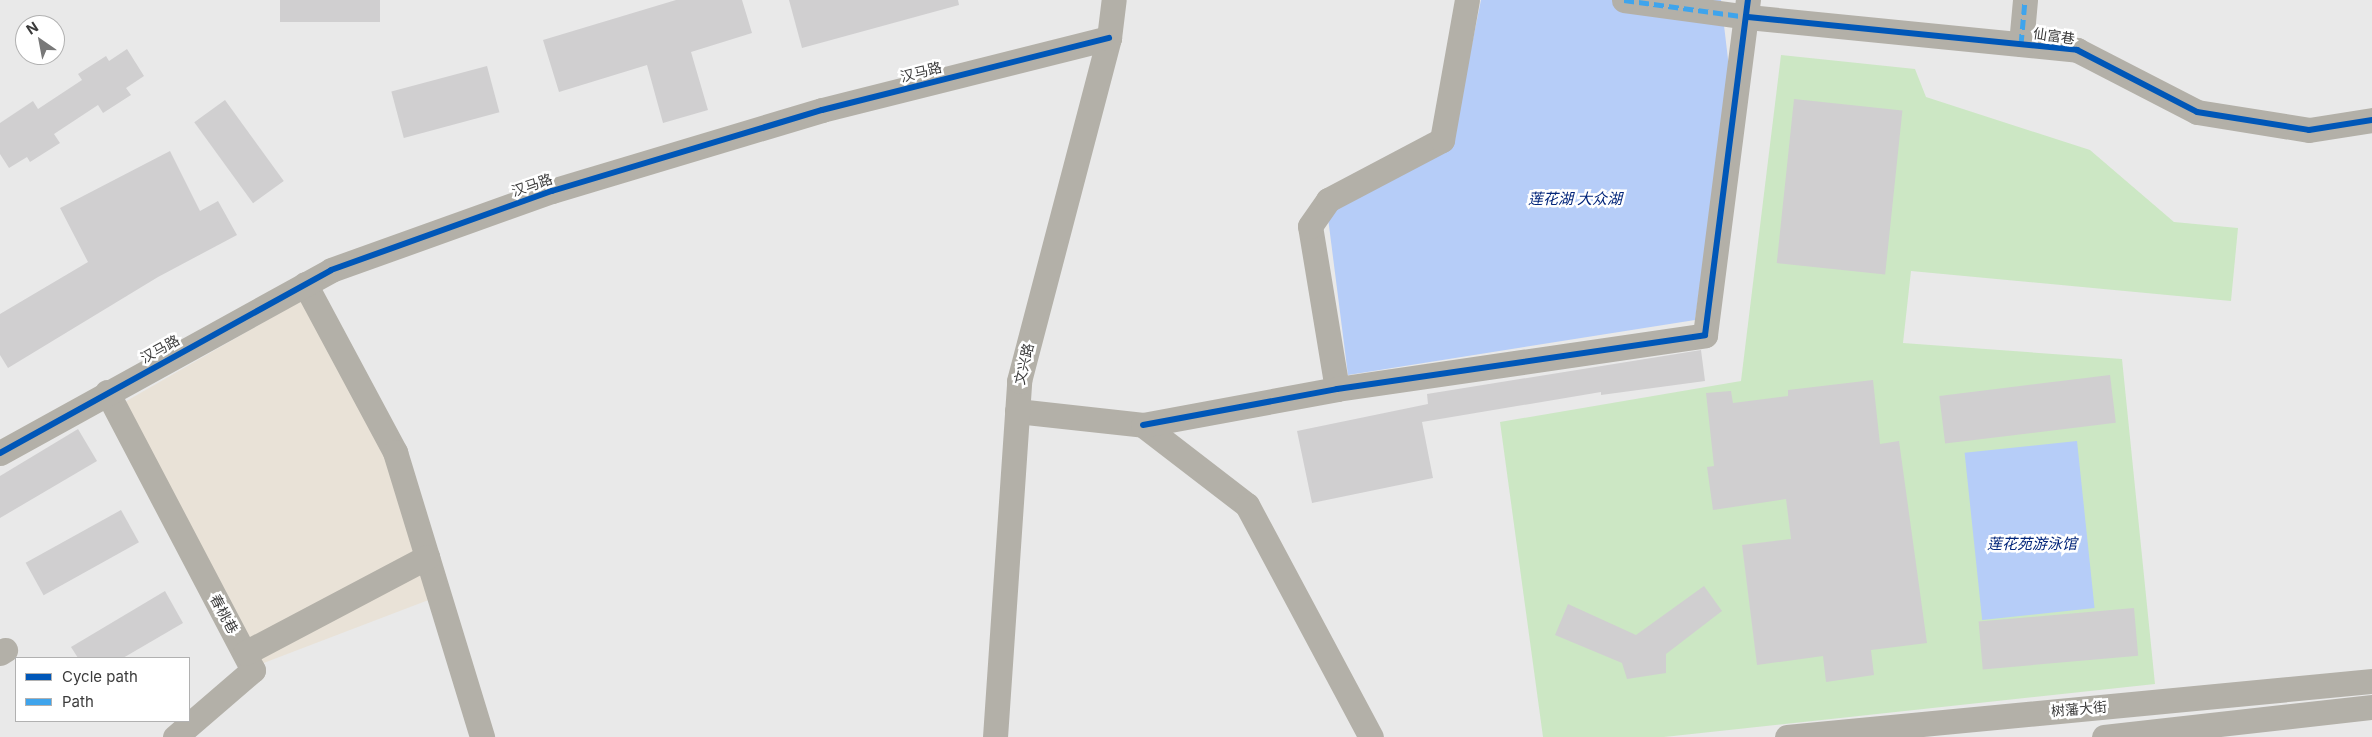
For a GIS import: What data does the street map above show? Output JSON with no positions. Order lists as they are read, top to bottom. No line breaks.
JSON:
{"streets":{"street":["仙富巷","汉马路","文兴路","春桃巷","树藩大街"]},"crossings":[["汉马路","文兴路"],["汉马路","春桃巷"]],"water":["莲花湖 大众湖","莲花苑游泳馆"],"legend":["Cycle path","Path"],"north":"top left"}
